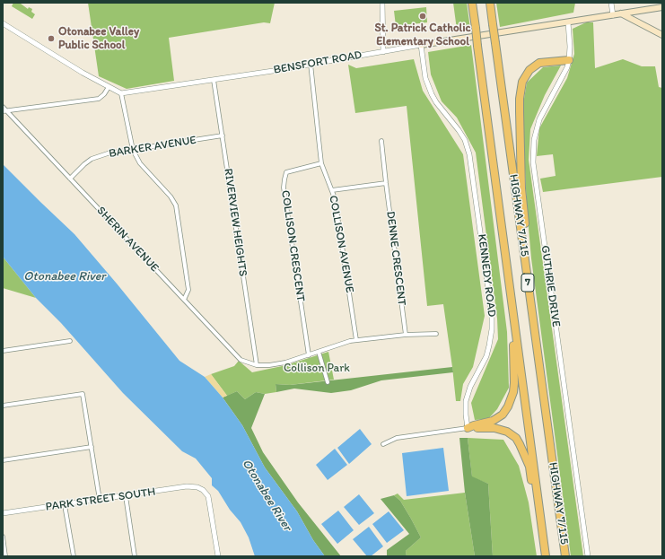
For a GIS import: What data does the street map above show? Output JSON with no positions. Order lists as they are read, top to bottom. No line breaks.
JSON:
{"streets":{"highway":["HIGHWAY 7/115","7"],"main road":["BENSFORT ROAD"],"street":["BARKER AVENUE","RIVERVIEW HEIGHTS","SHERIN AVENUE","COLLISON AVENUE","COLLISON CRESCENT","DENNE CRESCENT","KENNEDY ROAD","GUTHRIE DRIVE","PARK STREET SOUTH"]},"crossings":[["BENSFORT ROAD","RIVERVIEW HEIGHTS"],["BENSFORT ROAD","COLLISON AVENUE"],["BENSFORT ROAD","KENNEDY ROAD"],["BENSFORT ROAD","GUTHRIE DRIVE"],["BARKER AVENUE","RIVERVIEW HEIGHTS"],["BARKER AVENUE","SHERIN AVENUE"],["RIVERVIEW HEIGHTS","SHERIN AVENUE"],["COLLISON AVENUE","COLLISON CRESCENT"]],"water":["Otonabee River"],"parks":["Collison Park"],"places":["St. Patrick Catholic Elementary School","Otonabee Valley Public School"]}
